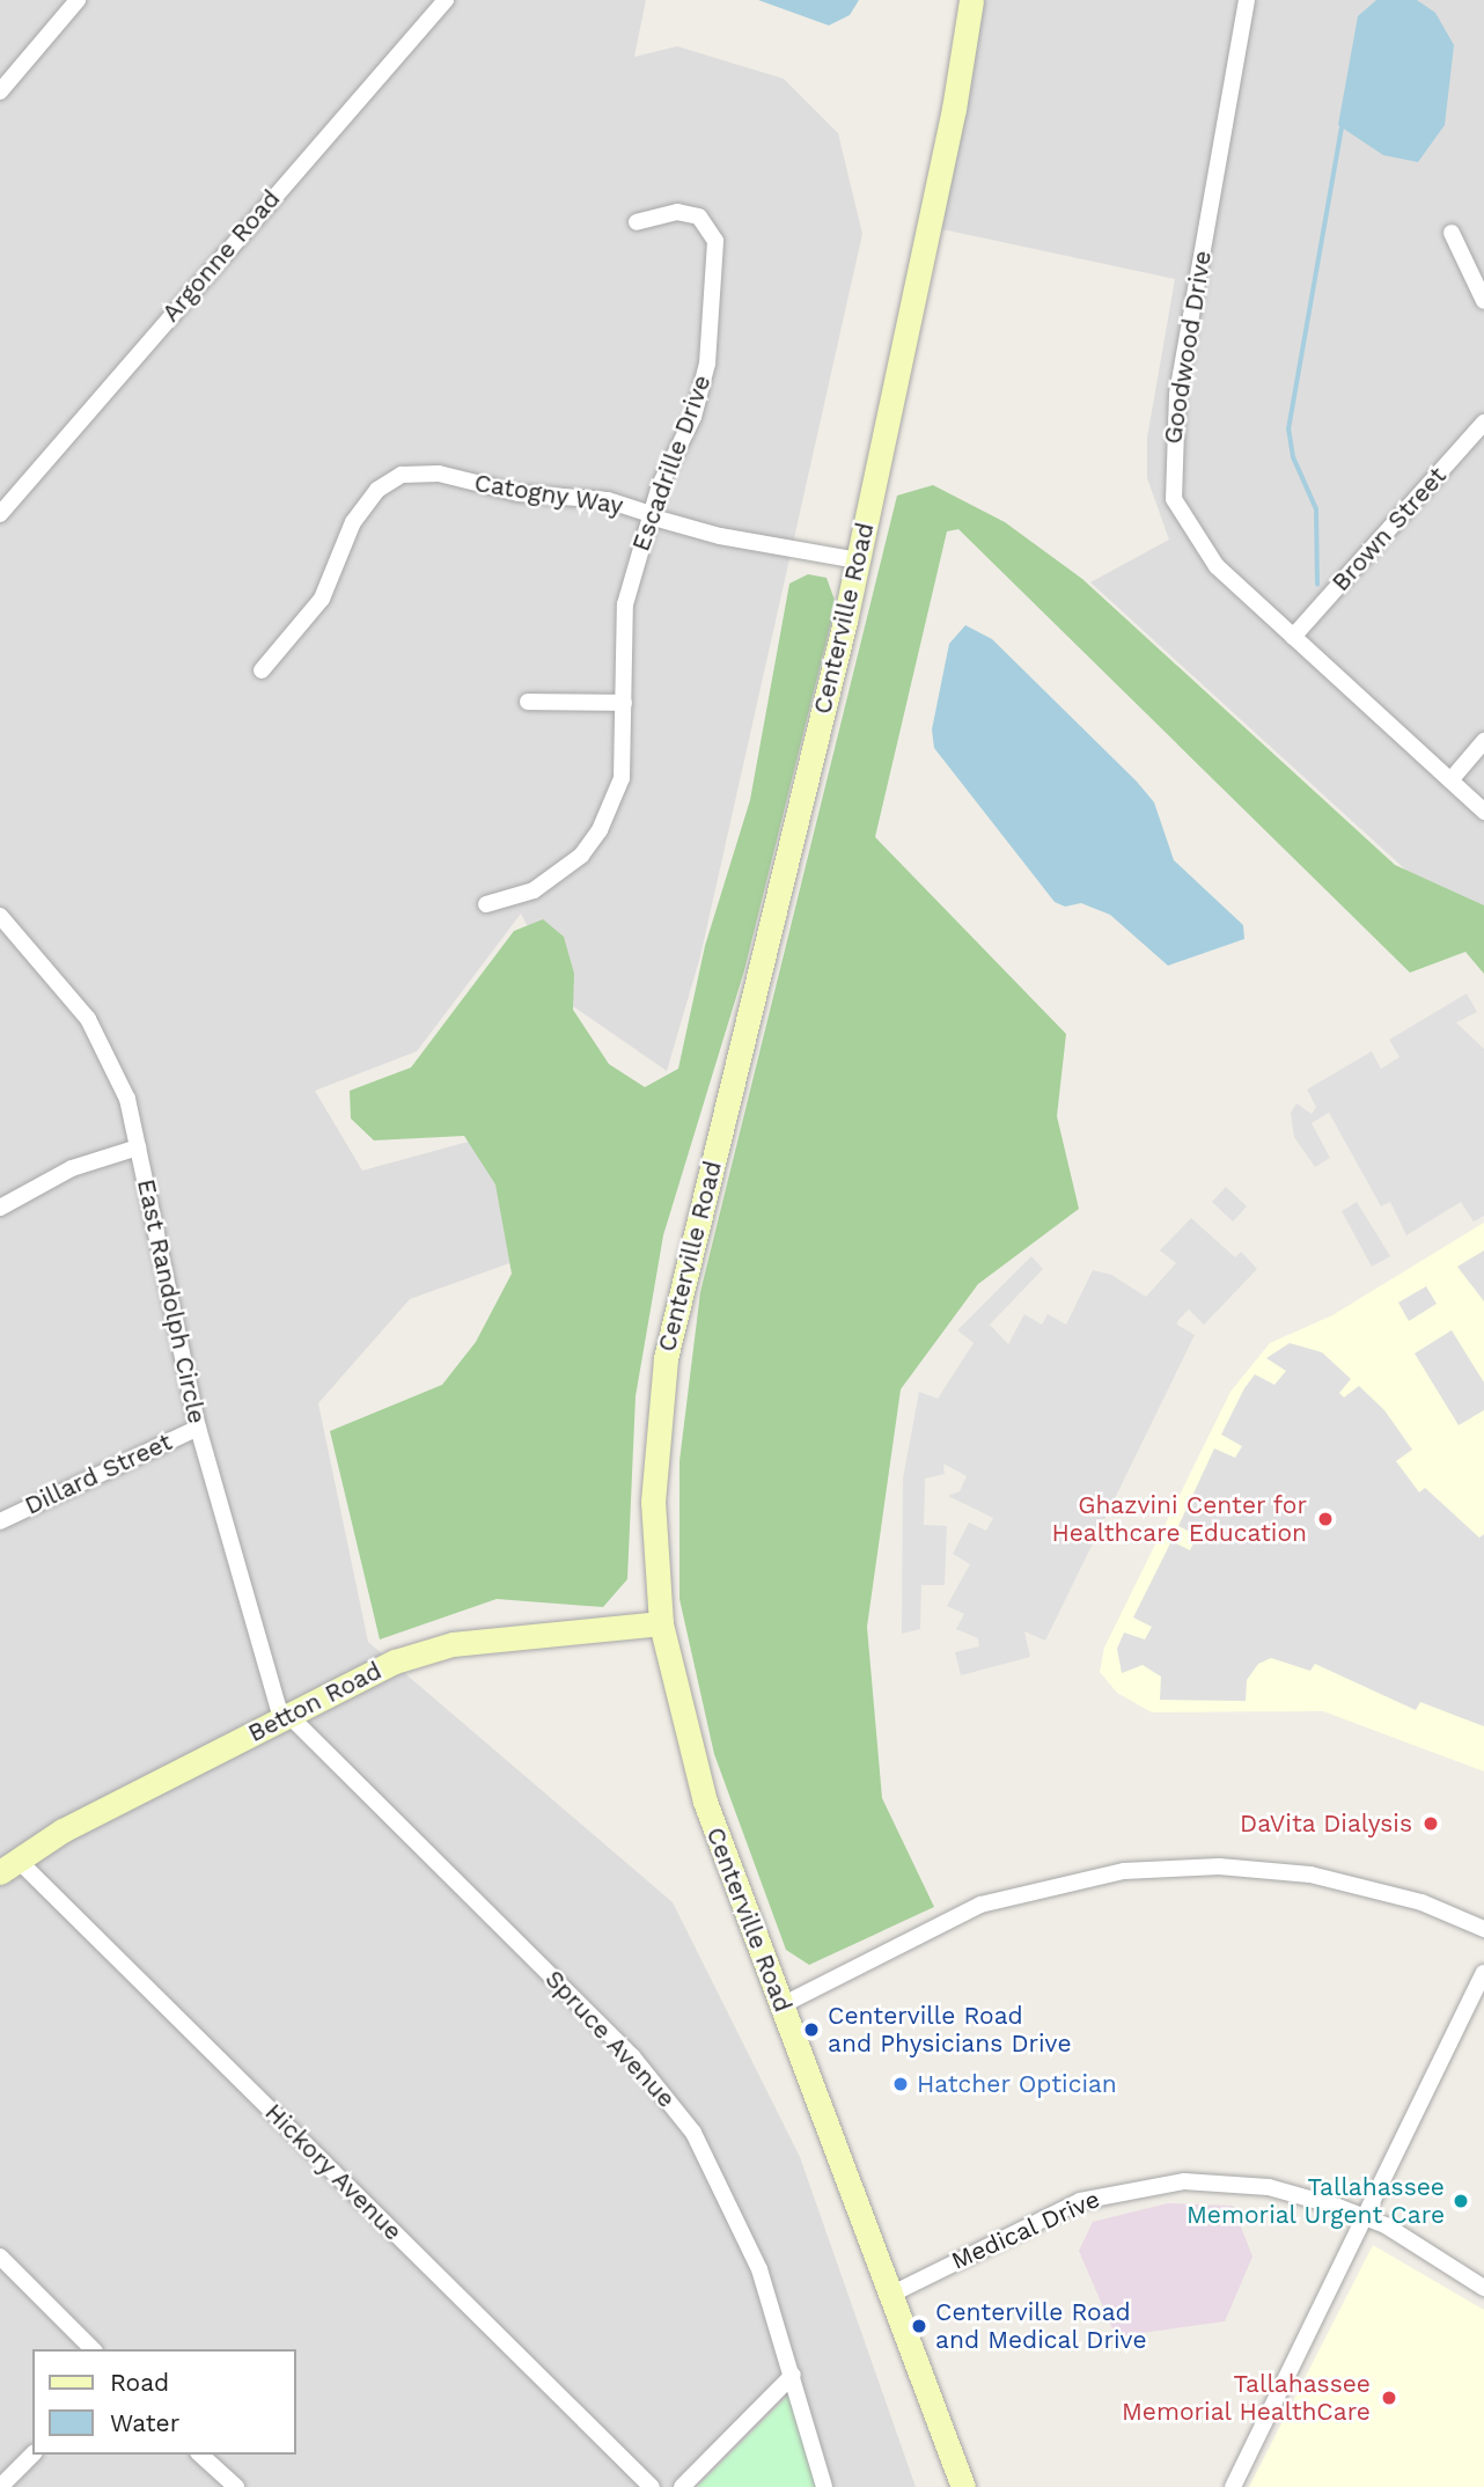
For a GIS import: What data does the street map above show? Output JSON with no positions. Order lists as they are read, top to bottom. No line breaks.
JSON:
{"streets":{"main road":["Centerville Road","Betton Road"],"street":["Argonne Road","Goodwood Drive","Escadrille Drive","Catogny Way","Brown Street","East Randolph Circle","Dillard Street","Spruce Avenue","Hickory Avenue","Medical Drive"]},"crossings":[["Goodwood Drive","Brown Street"],["Escadrille Drive","Catogny Way"],["Centerville Road","Betton Road"],["Centerville Road","Medical Drive"],["East Randolph Circle","Dillard Street"],["East Randolph Circle","Betton Road"],["East Randolph Circle","Spruce Avenue"],["Betton Road","Spruce Avenue"],["Betton Road","Hickory Avenue"]],"places":["Ghazvini Center for Healthcare Education","DaVita Dialysis","Centerville Road and Physicians Drive","Hatcher Optician","Tallahassee Memorial Urgent Care","Centerville Road and Medical Drive","Tallahassee Memorial HealthCare"],"legend":["Road","Water"]}
